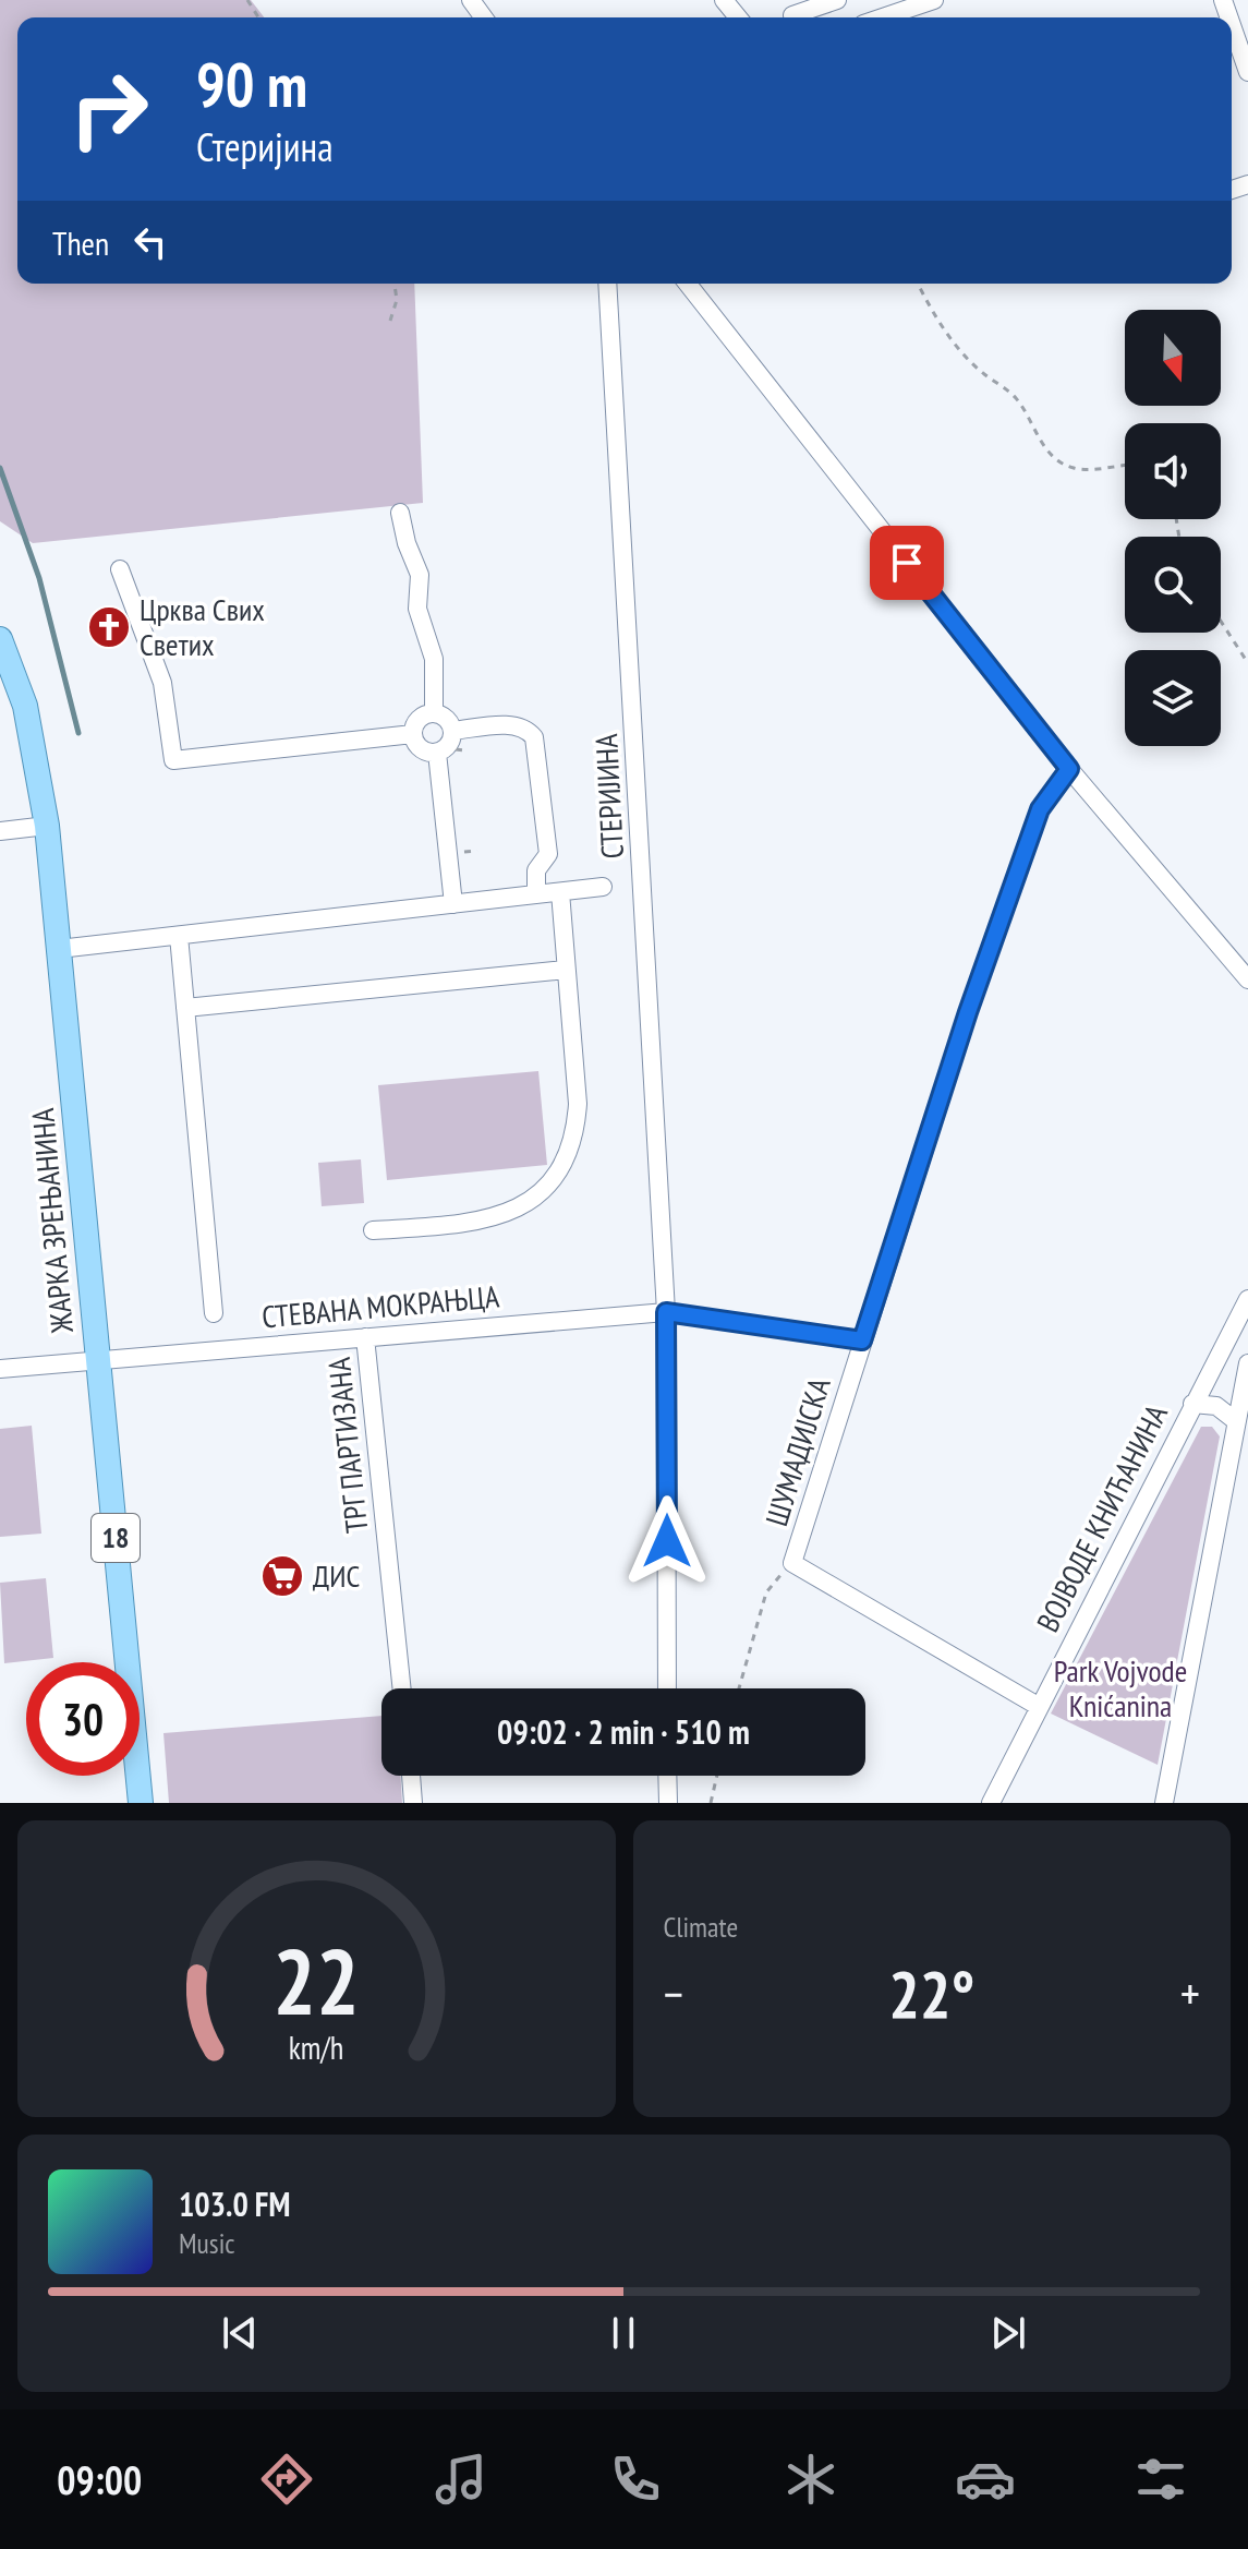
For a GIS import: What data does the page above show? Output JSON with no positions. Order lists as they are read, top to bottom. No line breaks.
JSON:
{"streets":{"main road":["ЖАРКА ЗРЕЊАНИНА","18"],"street":["СТЕРИЈИНА","СТЕВАНА МОКРАЊЦА","ТРГ ПАРТИЗАНА","ШУМАДИЈСКА","ВОЈВОДЕ КНИЋАНИНА"]},"crossings":[["СТЕРИЈИНА","СТЕВАНА МОКРАЊЦА"],["ЖАРКА ЗРЕЊАНИНА","СТЕВАНА МОКРАЊЦА"],["СТЕВАНА МОКРАЊЦА","ТРГ ПАРТИЗАНА"]],"parks":["Park Vojvode Knićanina"],"places":{"church":["Црква Свих Светих"],"supermarket":["ДИС"]},"north":"bottom","page":{"turn":["90 m","Стеријина"],"then":"Then","limit":"30","trip":"09:02 · 2 min · 510 m","tile":"Climate","heat":["−","22°","+"],"song":["103.0 FM","Music"],"tabs":"09:00","gauge":["22","km/h"]}}
